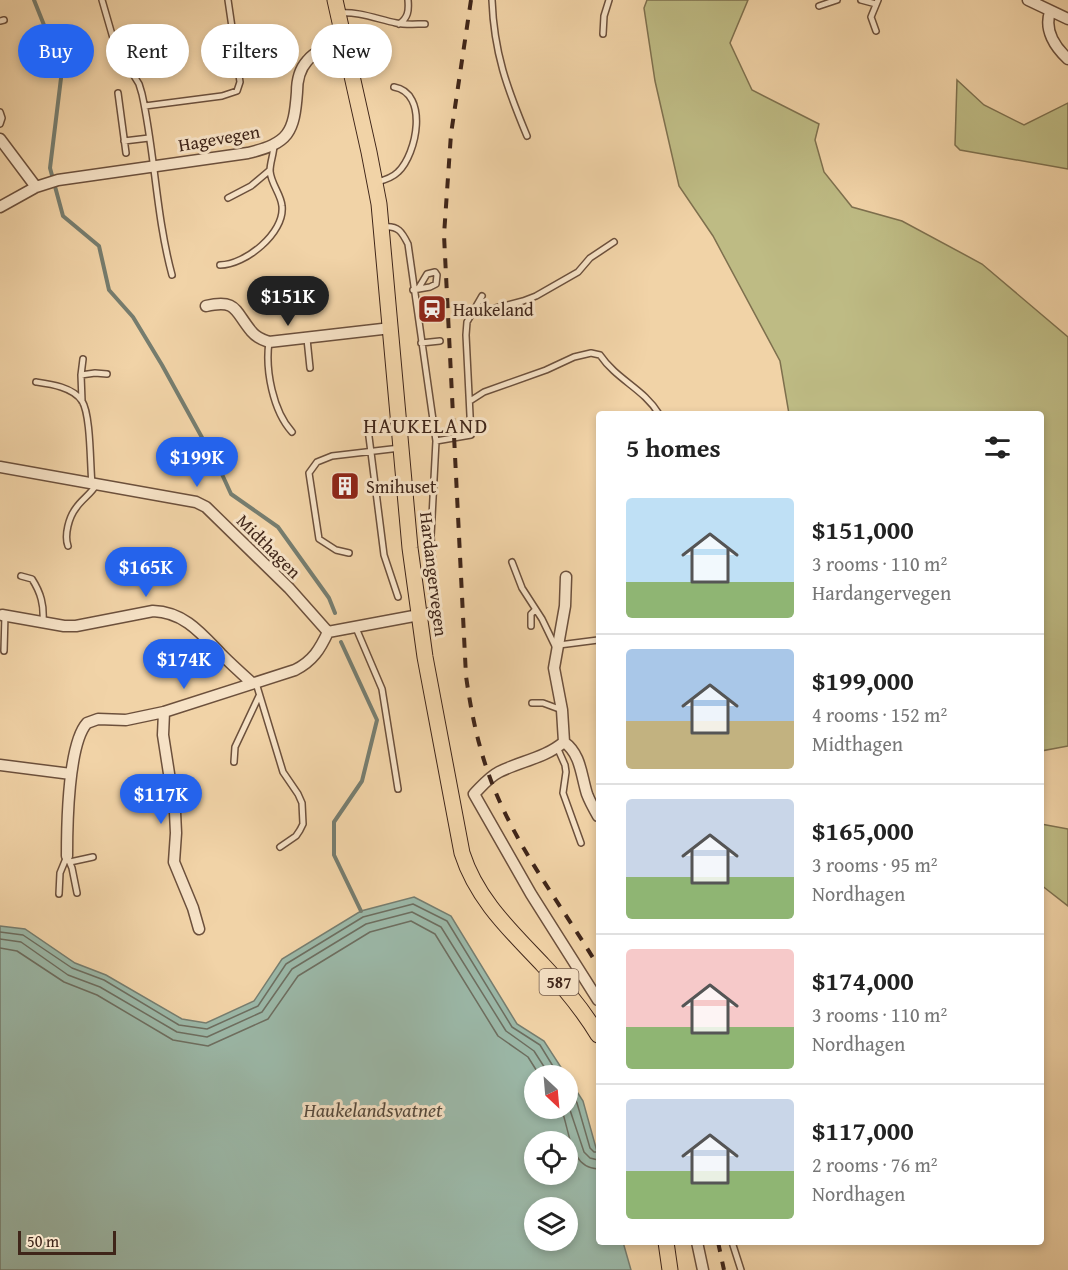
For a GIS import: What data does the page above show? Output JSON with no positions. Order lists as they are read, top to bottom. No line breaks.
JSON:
{"streets":{"main road":["Hardangervegen","587"],"street":["Hagevegen","Midthagen"]},"districts":["HAUKELAND"],"water":["Haukelandsvatnet"],"places":{"station":["Haukeland"],"building":["Smihuset"]},"scale_bar":"50 m","north":"bottom right","page":{"chip":["Buy","Rent","Filters","New"],"price":["$151K","$199K","$165K","$174K","$117K"],"heading":"5 homes","list":[{"name":"$151,000","note":"3 rooms · 110 m² · Hardangervegen"},{"name":"$199,000","note":"4 rooms · 152 m² · Midthagen"},{"name":"$165,000","note":"3 rooms · 95 m² · Nordhagen"},{"name":"$174,000","note":"3 rooms · 110 m² · Nordhagen"},{"name":"$117,000","note":"2 rooms · 76 m² · Nordhagen"}],"scale":"50 m"}}
